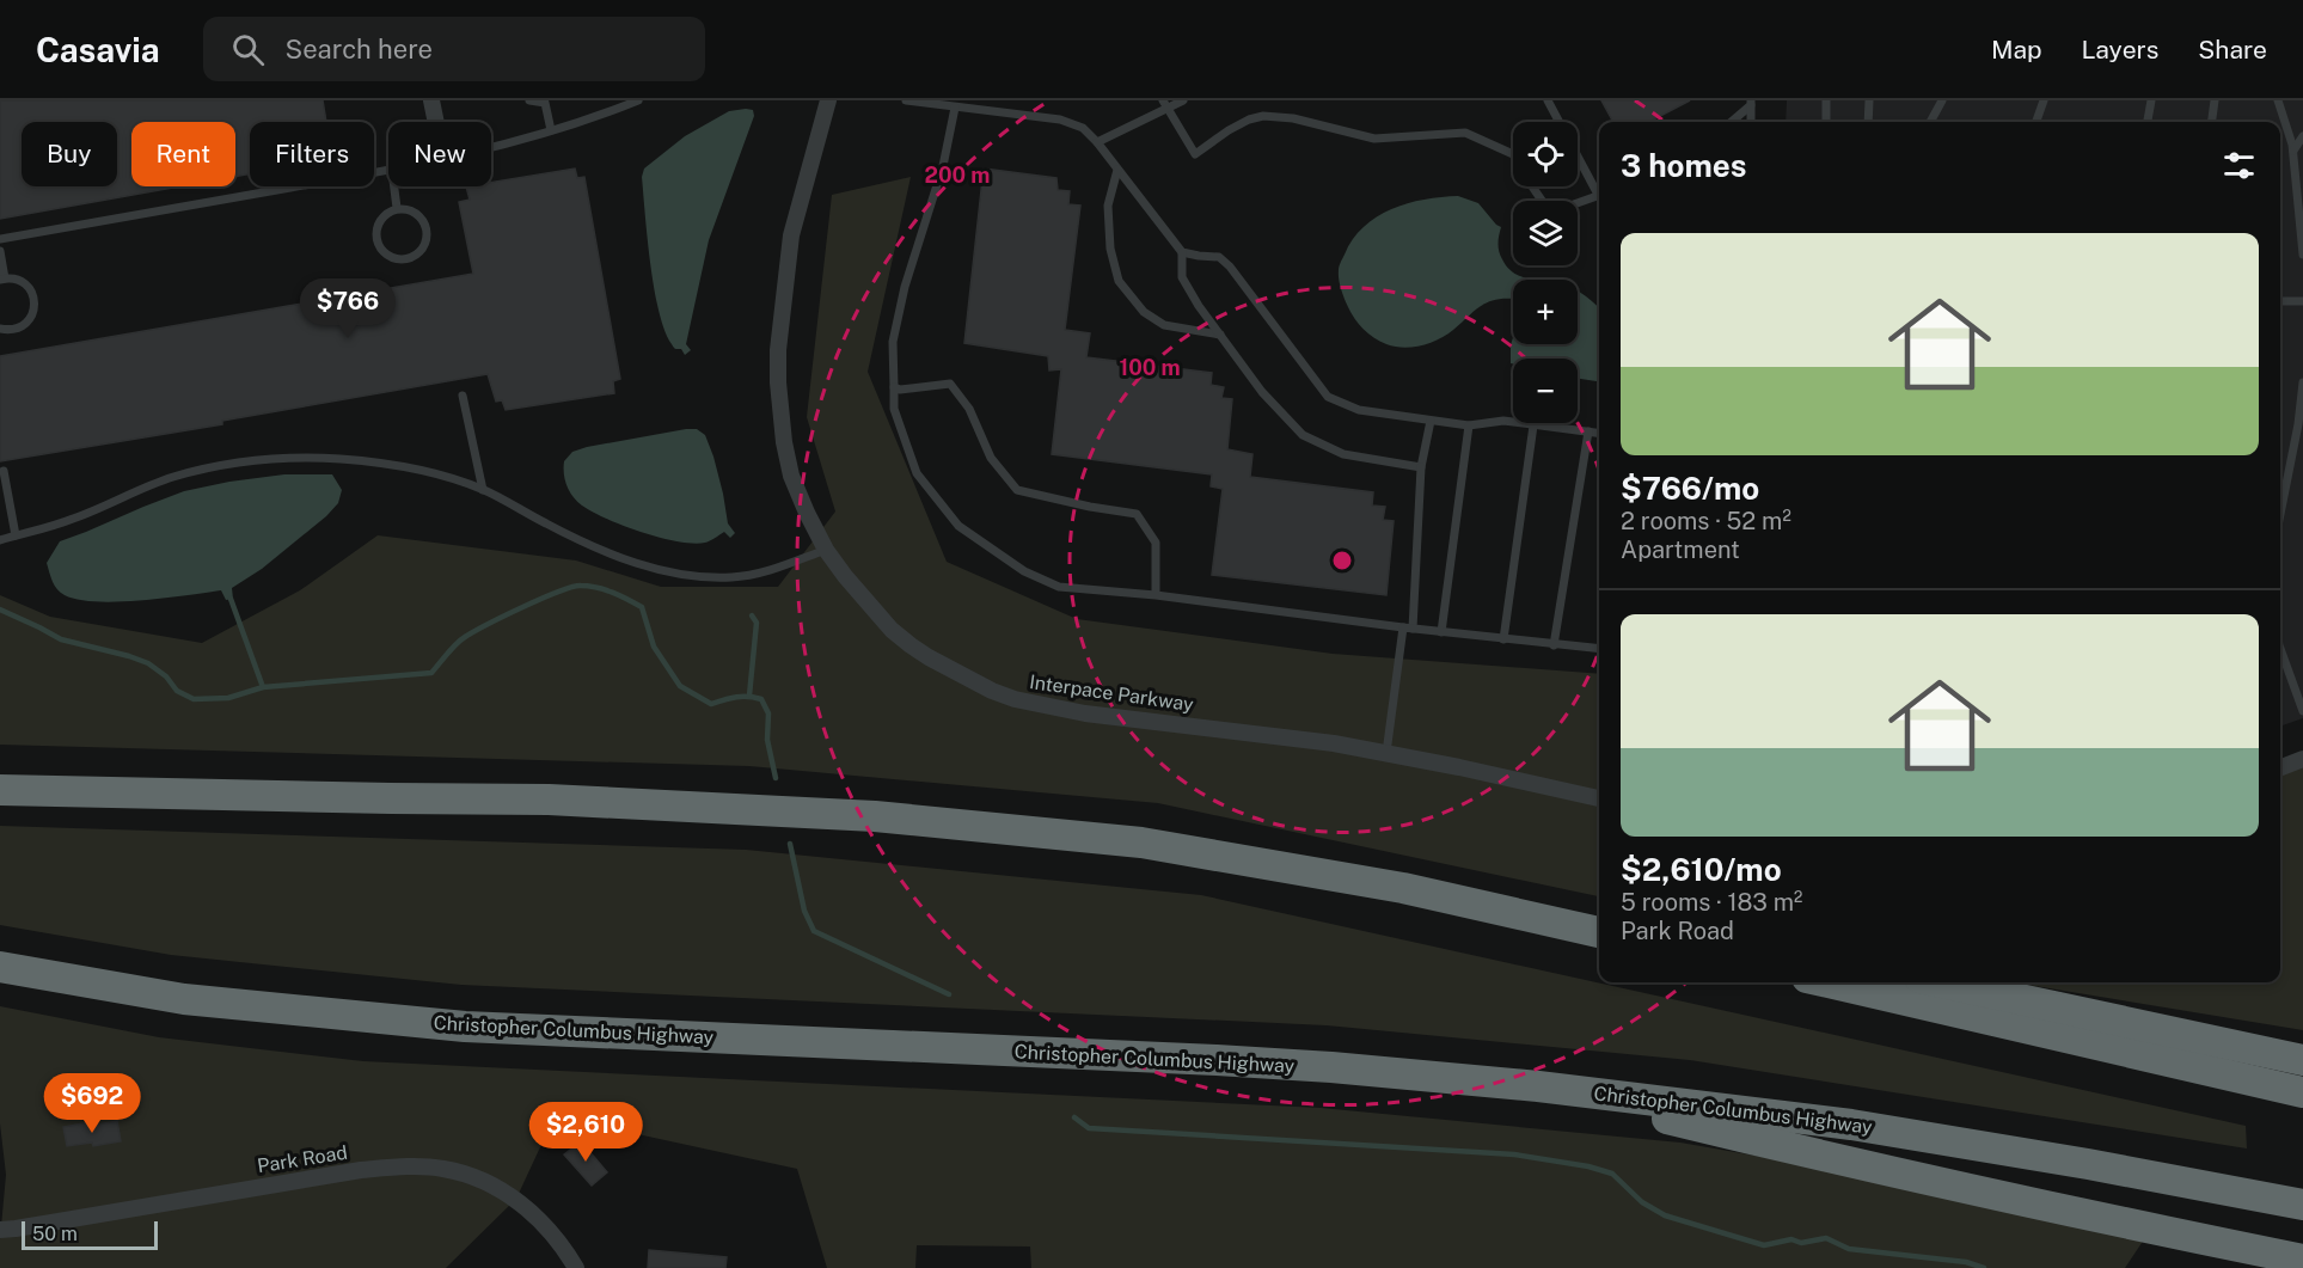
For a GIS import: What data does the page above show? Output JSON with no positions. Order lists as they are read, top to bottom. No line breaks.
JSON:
{"streets":{"highway":["Christopher Columbus Highway"],"street":["Interpace Parkway","Park Road"]},"scale_bar":"50 m","page":{"header":"Casavia","search":"Search here","nav":["Map","Layers","Share"],"map_buttons":["+","−"],"chip":["Buy","Rent","Filters","New"],"heading":"3 homes","list":[{"name":"$766/mo","note":"2 rooms · 52 m² · Apartment"},{"name":"$2,610/mo","note":"5 rooms · 183 m² · Park Road"}],"price":["$766","$692","$2,610"],"scale":"50 m"},"rings":["200 m","100 m"]}
